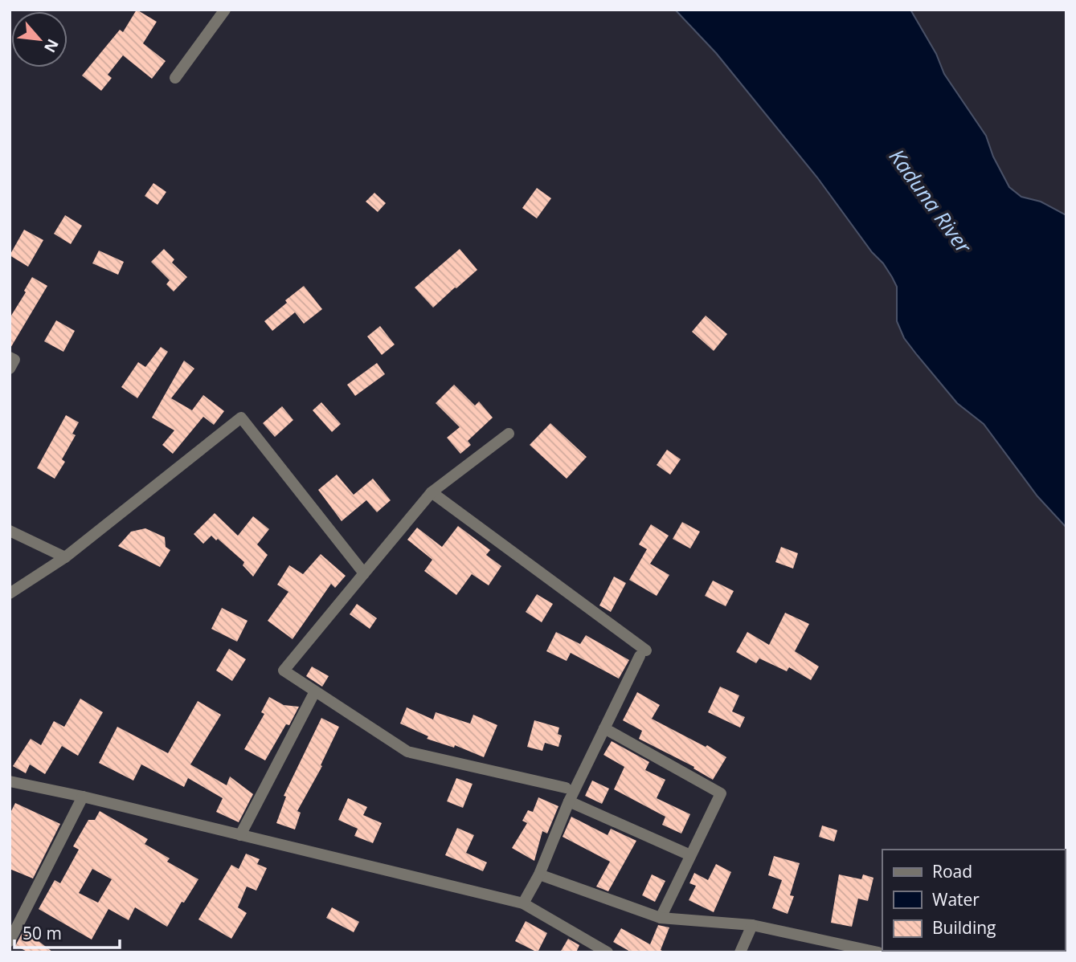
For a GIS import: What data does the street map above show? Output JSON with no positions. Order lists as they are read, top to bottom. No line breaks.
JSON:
{"water":["Kaduna River"],"legend":["Road","Water","Building"],"scale_bar":"50 m","north":"bottom right"}
